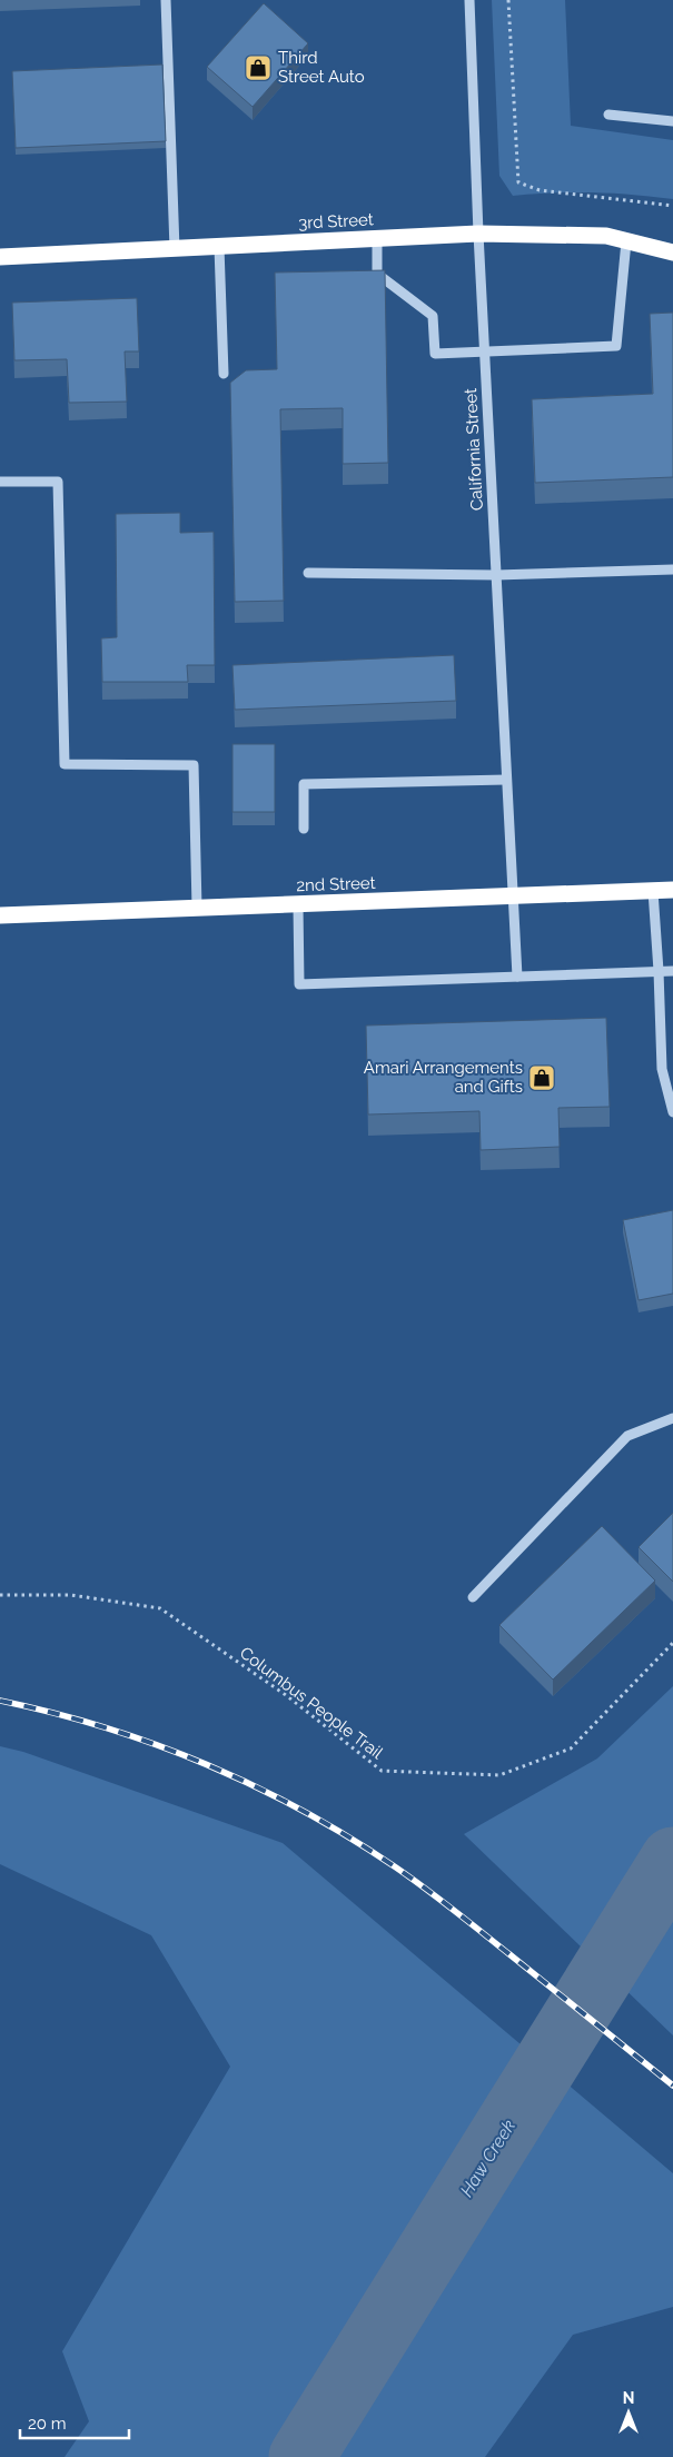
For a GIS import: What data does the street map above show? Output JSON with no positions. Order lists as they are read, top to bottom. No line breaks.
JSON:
{"streets":{"highway":["3rd Street","2nd Street"],"street":["California Street"],"path":["Columbus People Trail"]},"crossings":[["3rd Street","California Street"],["California Street","2nd Street"]],"water":["Haw Creek"],"places":{"shop":["Third Street Auto","Amari Arrangements and Gifts"]},"scale_bar":"20 m","north":"top"}
